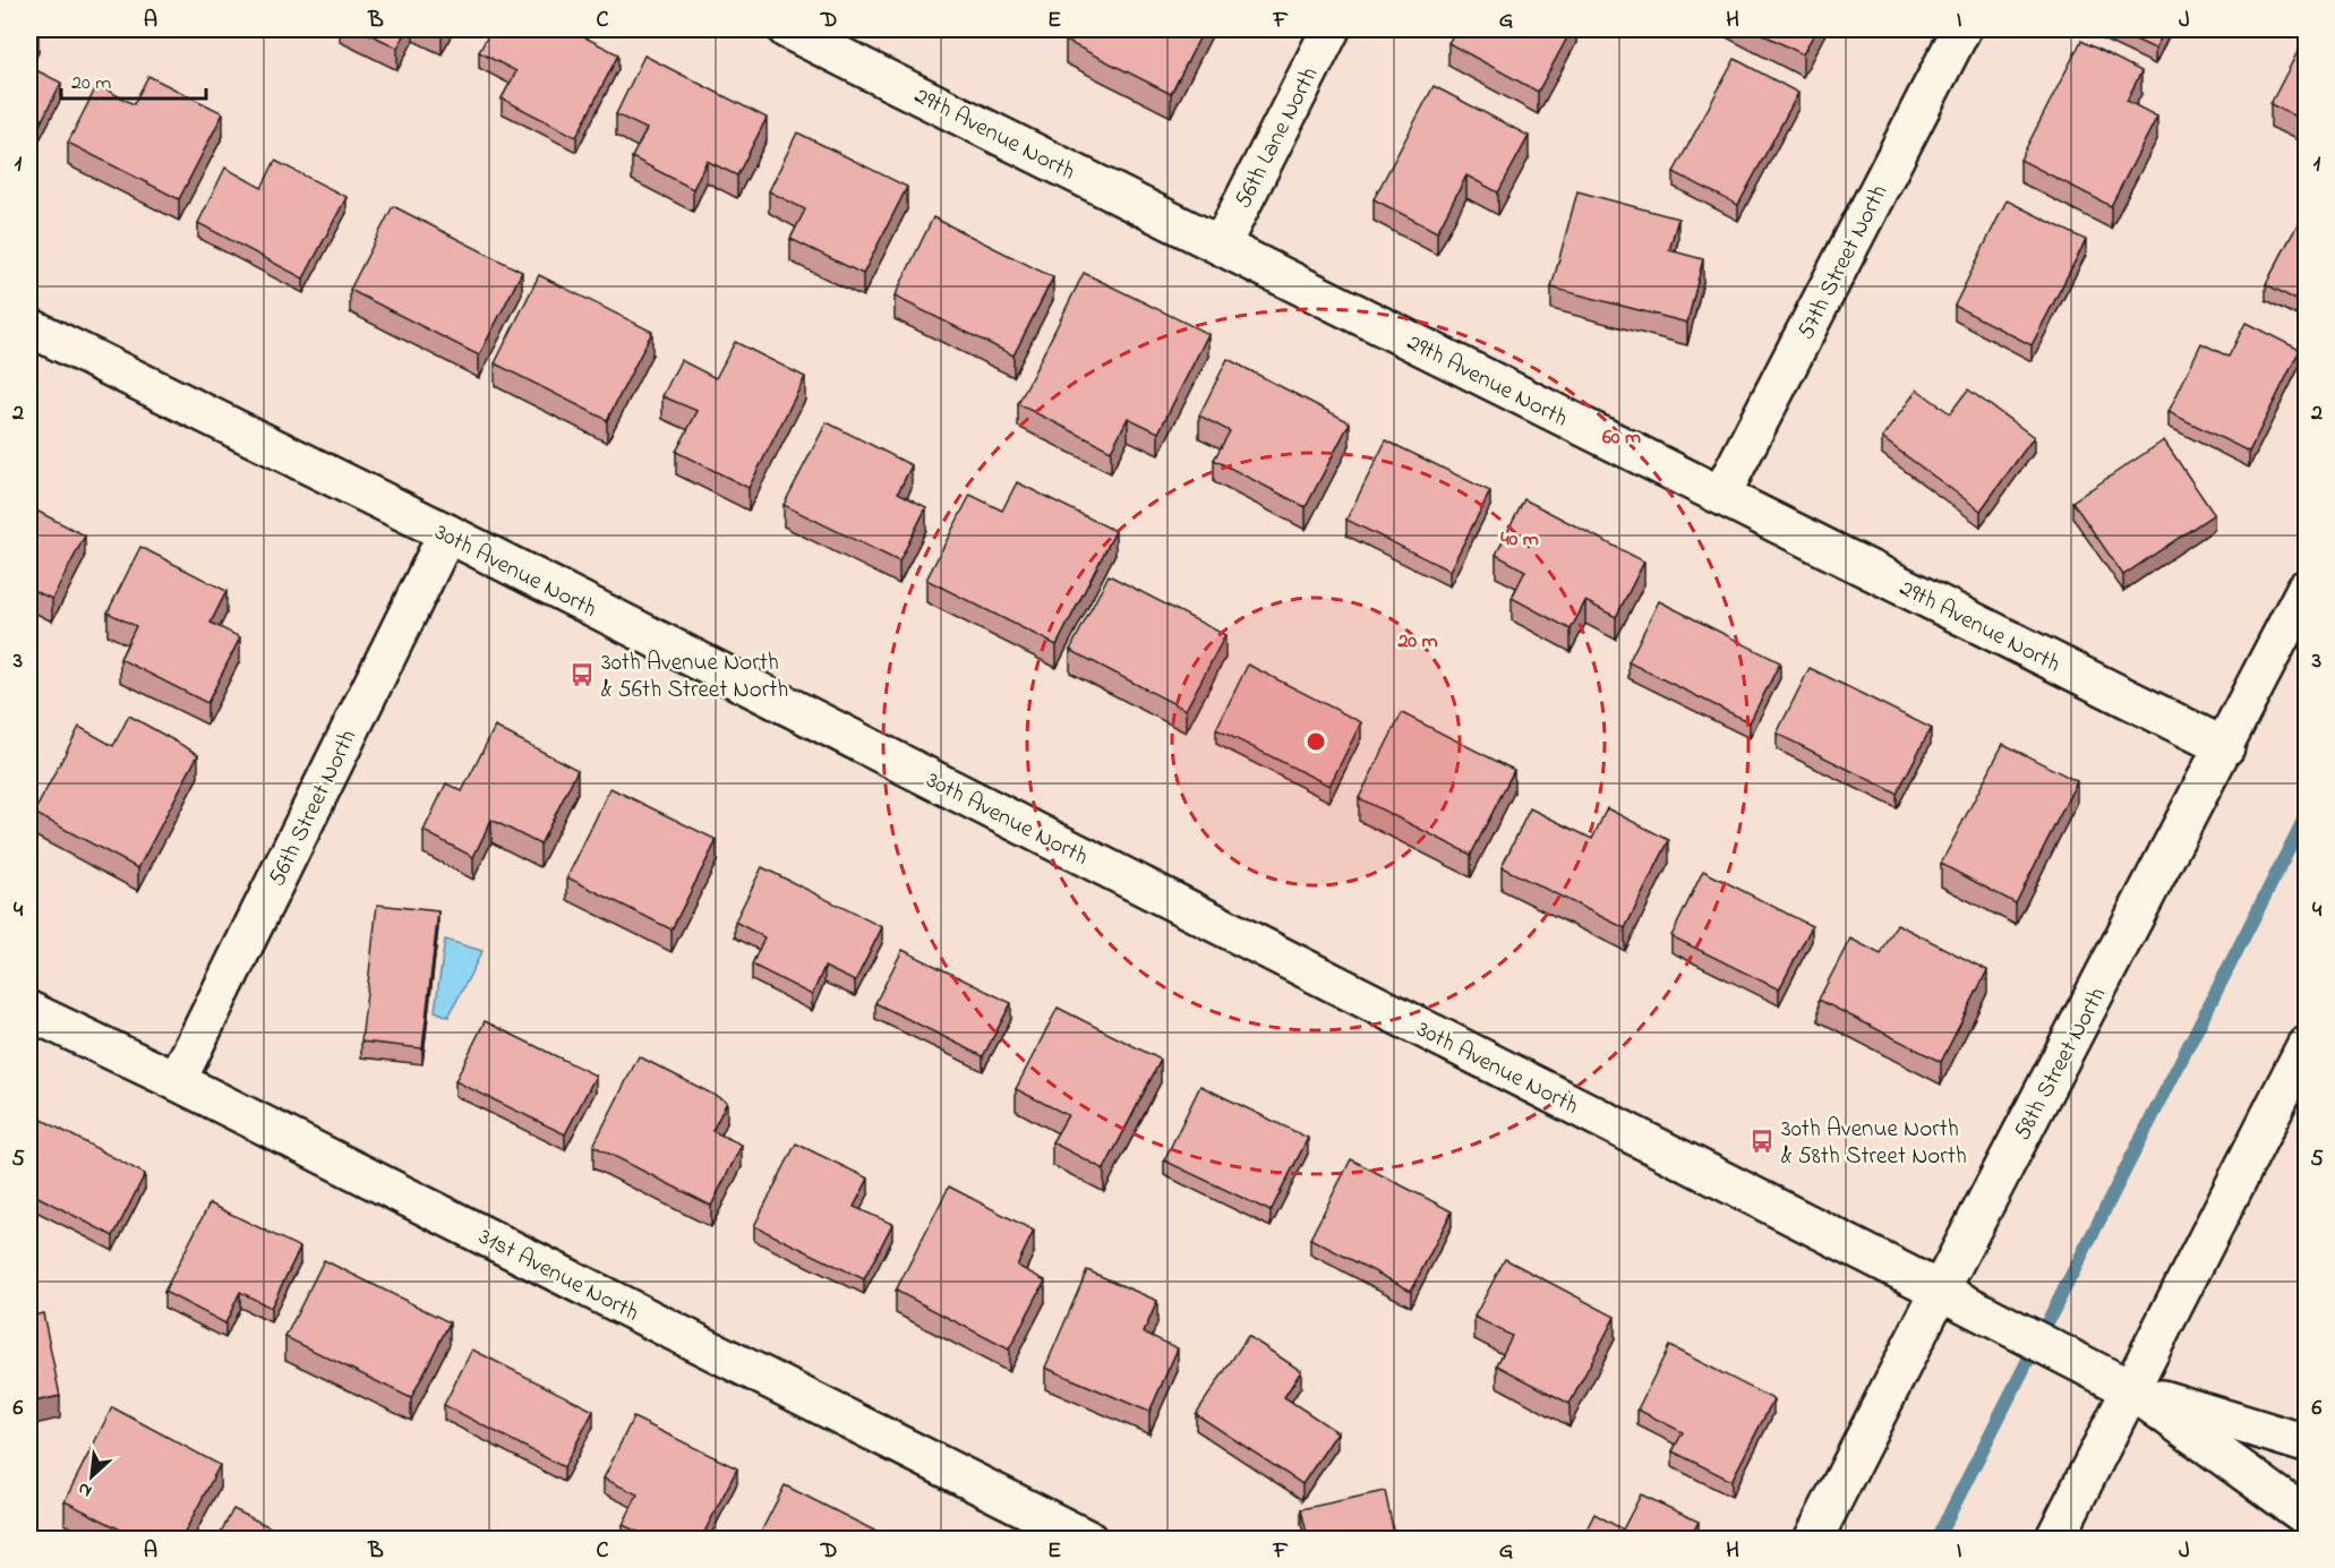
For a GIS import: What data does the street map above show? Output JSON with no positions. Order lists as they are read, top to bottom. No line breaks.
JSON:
{"streets":{"street":["29th Avenue North","56th Lane North","57th Street North","30th Avenue North","56th Street North","58th Street North","31st Avenue North"]},"crossings":[["29th Avenue North","56th Lane North"],["29th Avenue North","57th Street North"],["29th Avenue North","58th Street North"],["30th Avenue North","56th Street North"],["30th Avenue North","58th Street North"],["56th Street North","31st Avenue North"]],"places":{"bus stop":["30th Avenue North & 56th Street North","30th Avenue North & 58th Street North"]},"scale_bar":"20 m","north":"bottom left","grid":{"columns":["A","B","C","D","E","F","G","H","I","J"],"rows":["1","2","3","4","5","6"]},"rings":["60 m","40 m","20 m"]}
